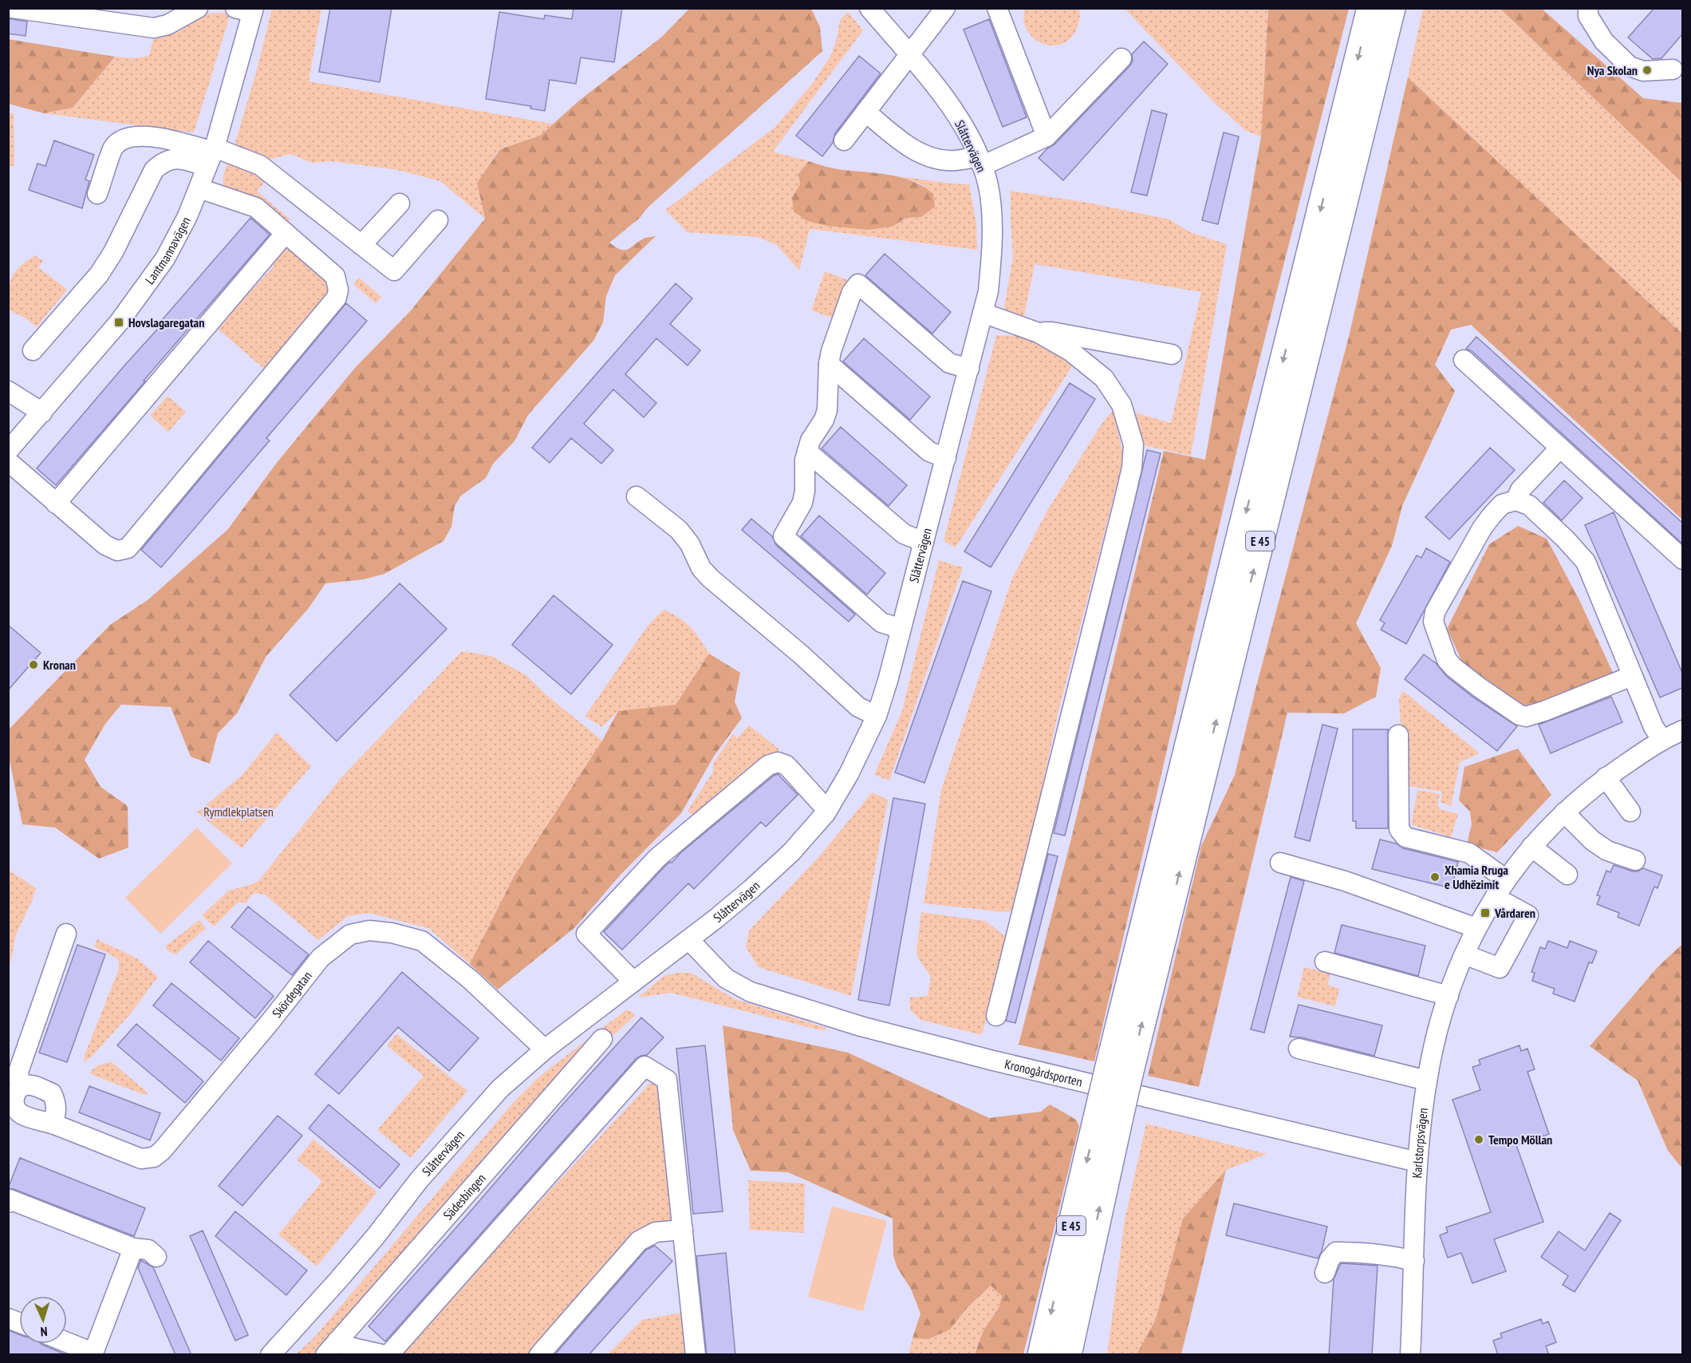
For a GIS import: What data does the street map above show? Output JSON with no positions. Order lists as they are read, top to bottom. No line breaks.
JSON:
{"streets":{"highway":["E 45"],"street":["Slåttervägen","Lantmannavägen","Skördegatan","Kronogårdsporten","Karlstorpsvägen","Sädesbingen"]},"crossings":[["Slåttervägen","Skördegatan"],["Slåttervägen","Kronogårdsporten"],["Kronogårdsporten","Karlstorpsvägen"]],"parks":["Rymdlekplatsen"],"places":{"other":["Nya Skolan","Kronan","Xhamia Rruga e Udhëzimit","Tempo Möllan"],"transit":["Hovslagaregatan","Vårdaren"]},"north":"bottom"}
